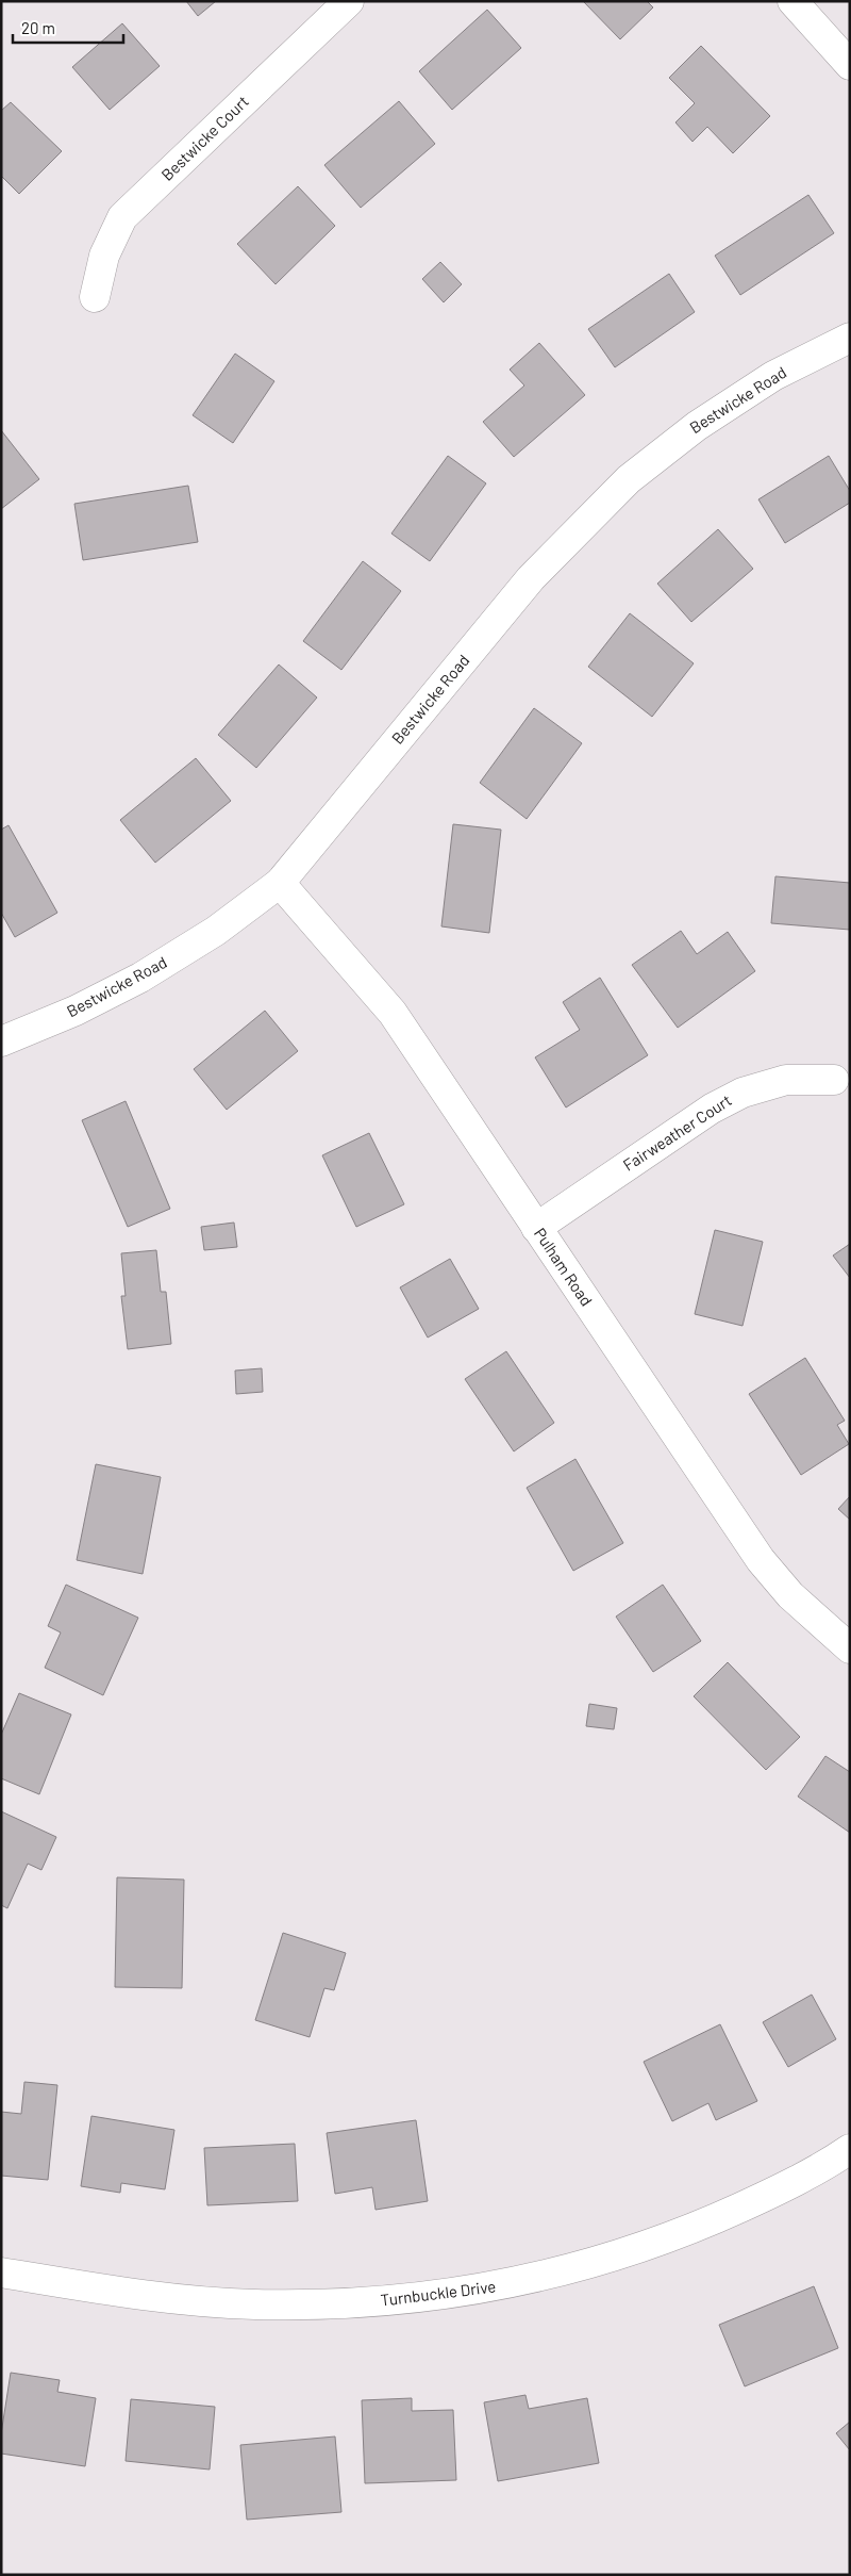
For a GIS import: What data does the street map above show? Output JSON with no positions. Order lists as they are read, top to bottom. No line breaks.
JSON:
{"streets":{"street":["Bestwicke Court","Bestwicke Road","Fairweather Court","Pulham Road","Turnbuckle Drive"]},"crossings":[["Bestwicke Road","Pulham Road"],["Fairweather Court","Pulham Road"]],"scale_bar":"20 m"}
